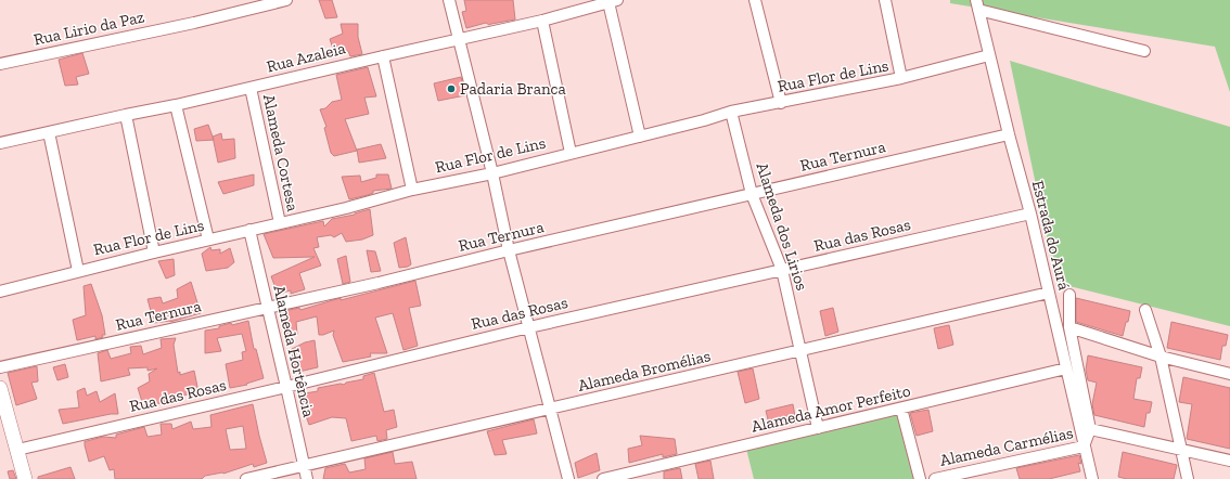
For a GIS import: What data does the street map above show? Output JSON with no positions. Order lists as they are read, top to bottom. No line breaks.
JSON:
{"streets":{"street":["Rua Lirio da Paz","Rua Azaleia","Rua Flor de Lins","Alameda Cortesa","Rua Ternura","Alameda dos Lirios","Rua das Rosas","Estrada do Aurá","Alameda Hortência","Alameda Bromélias","Alameda Amor Perfeito","Alameda Carmélias"]},"crossings":[["Rua Azaleia","Alameda Cortesa"],["Rua Flor de Lins","Alameda Cortesa"],["Rua Flor de Lins","Alameda dos Lirios"],["Rua Flor de Lins","Estrada do Aurá"],["Rua Flor de Lins","Alameda Hortência"],["Rua Ternura","Alameda dos Lirios"],["Rua Ternura","Estrada do Aurá"],["Rua Ternura","Alameda Hortência"],["Alameda dos Lirios","Rua das Rosas"],["Alameda dos Lirios","Alameda Bromélias"],["Alameda dos Lirios","Alameda Amor Perfeito"],["Rua das Rosas","Estrada do Aurá"],["Rua das Rosas","Alameda Hortência"],["Estrada do Aurá","Alameda Bromélias"],["Estrada do Aurá","Alameda Amor Perfeito"],["Estrada do Aurá","Alameda Carmélias"],["Alameda Hortência","Alameda Bromélias"]],"places":["Padaria Branca"]}
